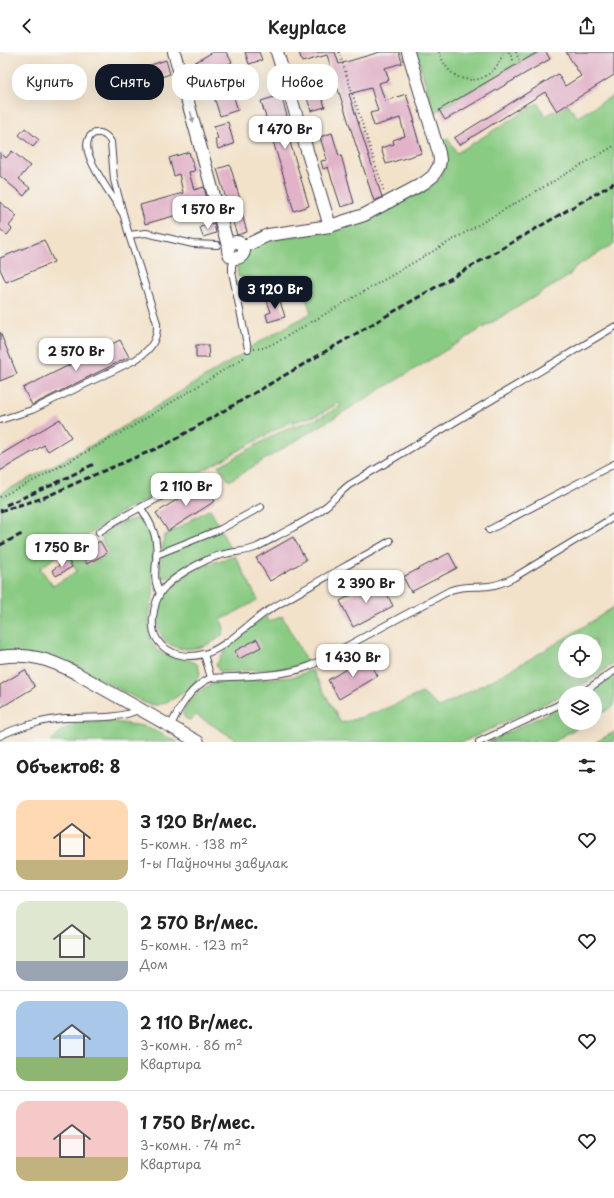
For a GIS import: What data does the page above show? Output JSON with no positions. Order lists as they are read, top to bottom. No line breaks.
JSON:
{"page":{"header":"Keyplace","chip":["Купить","Снять","Фильтры","Новое"],"price":["1 470 Br","1 570 Br","3 120 Br","2 570 Br","2 110 Br","1 750 Br","2 390 Br","1 430 Br"],"heading":"Объектов: 8","list":[{"name":"3 120 Br/мес.","note":"5-комн. · 138 m² · 1-ы Паўночны завулак"},{"name":"2 570 Br/мес.","note":"5-комн. · 123 m² · Дом"},{"name":"2 110 Br/мес.","note":"3-комн. · 86 m² · Квартира"},{"name":"1 750 Br/мес.","note":"3-комн. · 74 m² · Квартира"}]}}
